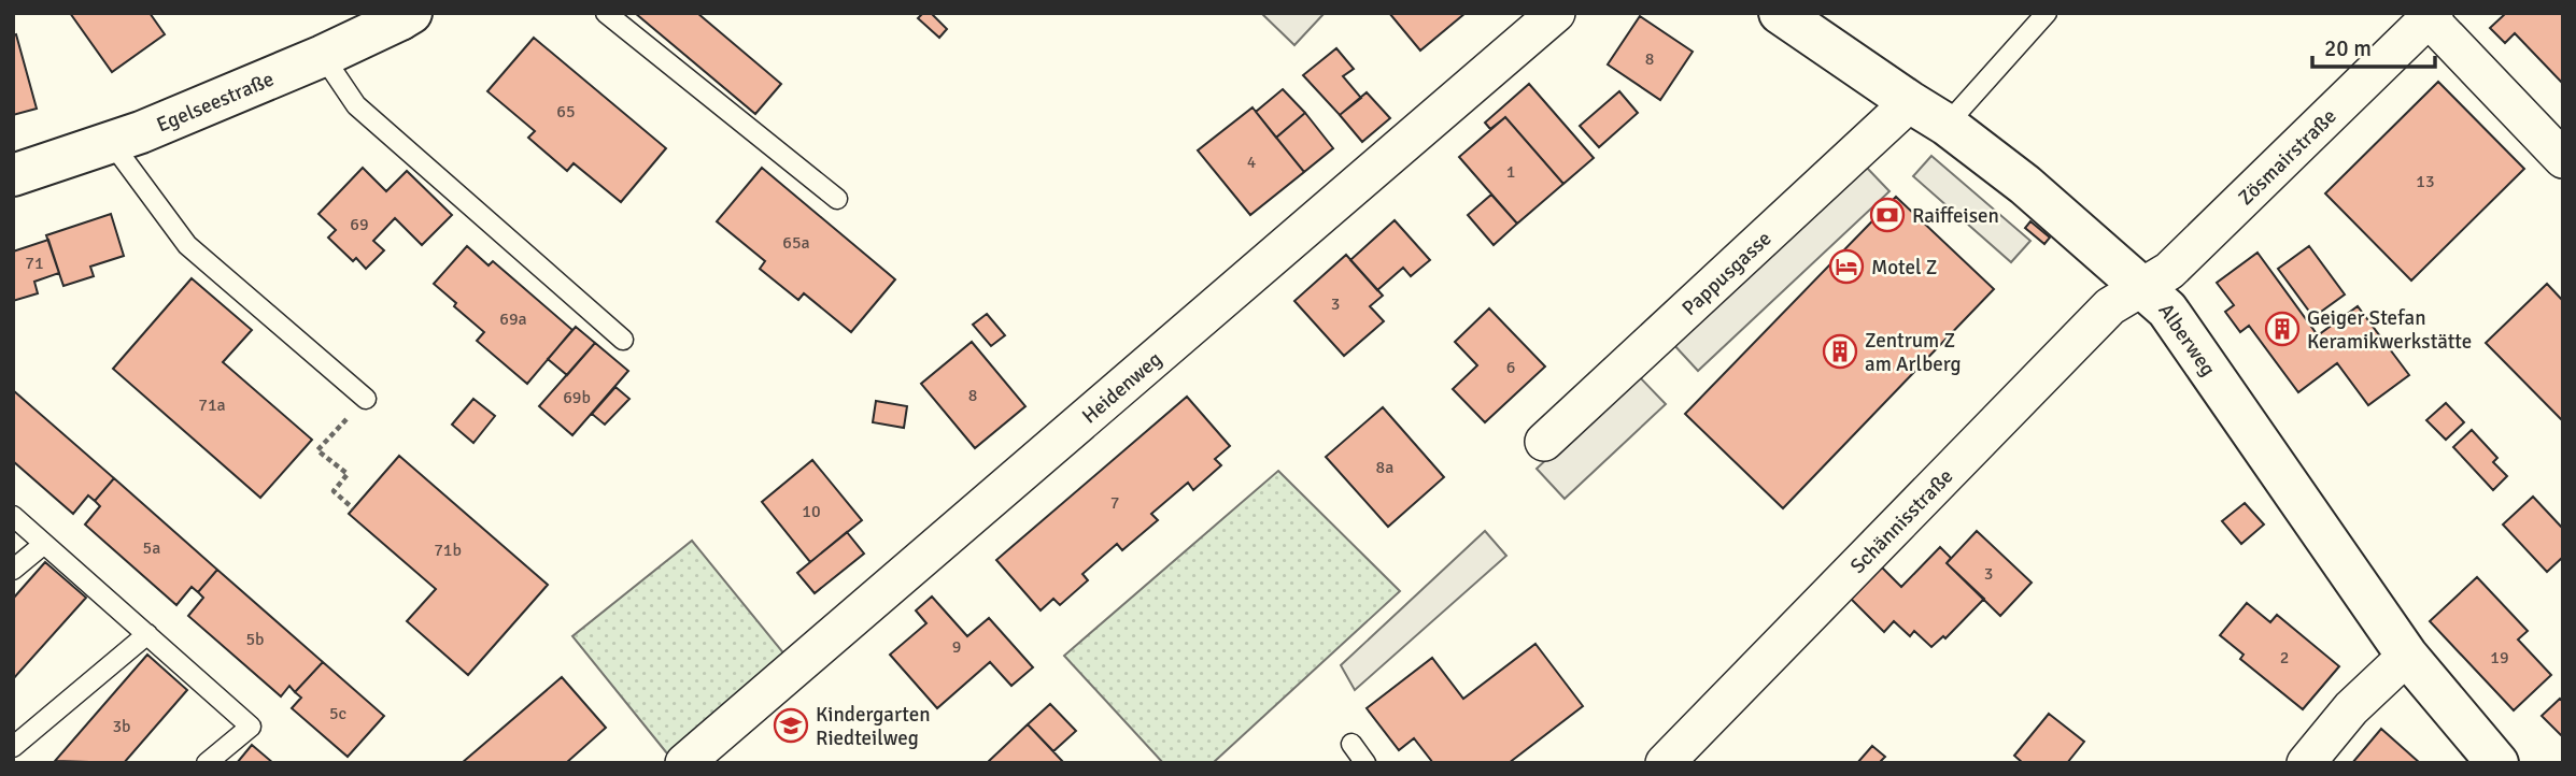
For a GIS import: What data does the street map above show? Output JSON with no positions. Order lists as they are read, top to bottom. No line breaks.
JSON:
{"streets":{"street":["Egelseestraße","Zösmairstraße","Pappusgasse","Alberweg","Heidenweg","Schännisstraße"]},"crossings":[["Zösmairstraße","Alberweg"],["Zösmairstraße","Schännisstraße"],["Pappusgasse","Alberweg"],["Alberweg","Schännisstraße"]],"places":{"bank":["Raiffeisen"],"hotel":["Motel Z"],"building":["Geiger Stefan Keramikwerkstätte","Zentrum Z am Arlberg"],"school or university":["Kindergarten Riedteilweg"]},"house_numbers":["8","65","4","1","13","69","65a","71","3","69a","6","8","69b","71a","8a","7","10","5a","71b","3","5b","9","2","19","5c","3b"],"scale_bar":"20 m"}
